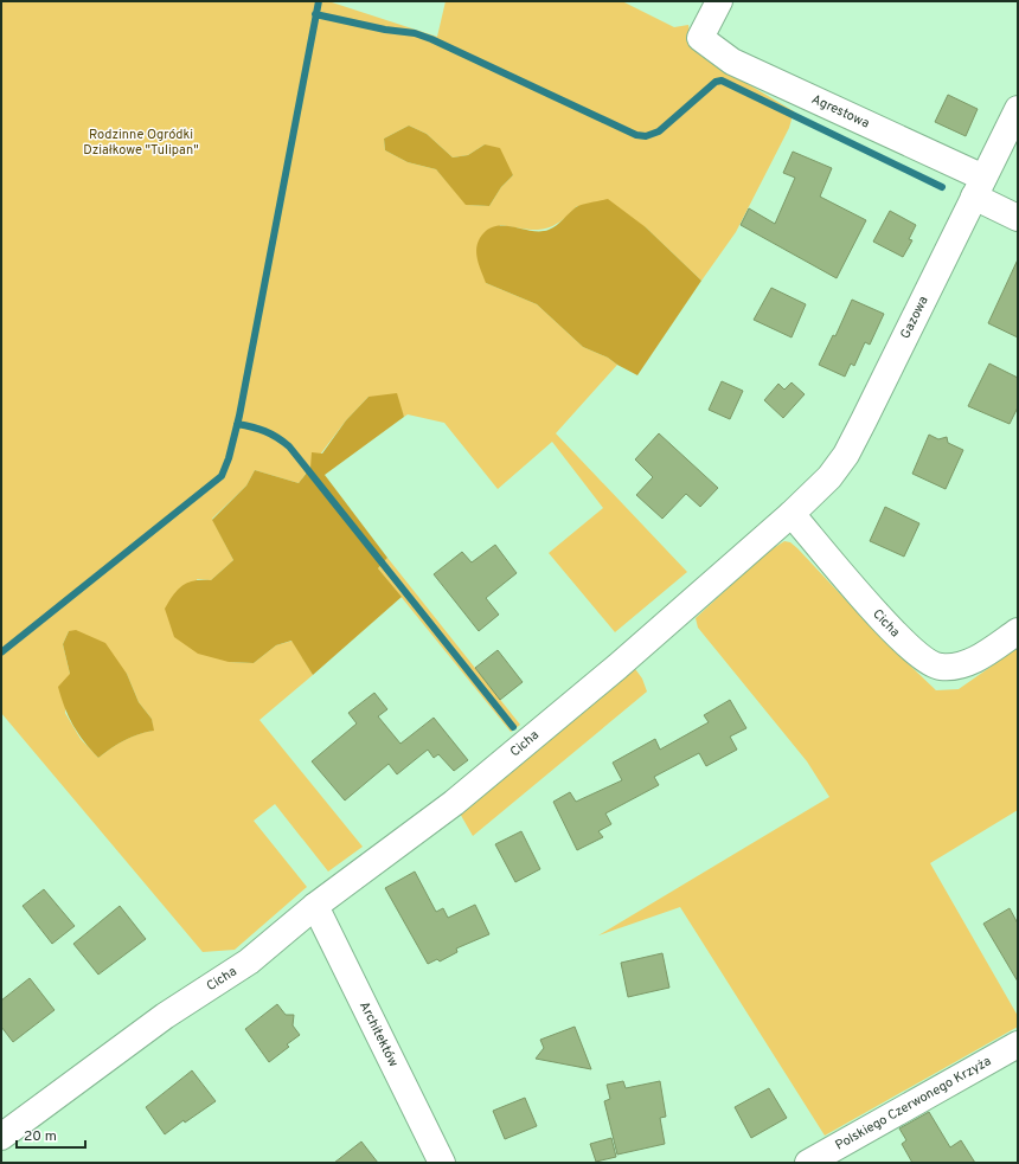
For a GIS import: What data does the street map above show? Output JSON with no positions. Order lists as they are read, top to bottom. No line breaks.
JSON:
{"streets":{"street":["Agrestowa","Gazowa","Cicha","Architektów","Polskiego Czerwonego Krzyża"]},"crossings":[["Agrestowa","Gazowa"],["Gazowa","Cicha"],["Cicha","Architektów"]],"parks":["Rodzinne Ogródki Działkowe \"Tulipan\""],"scale_bar":"20 m"}
